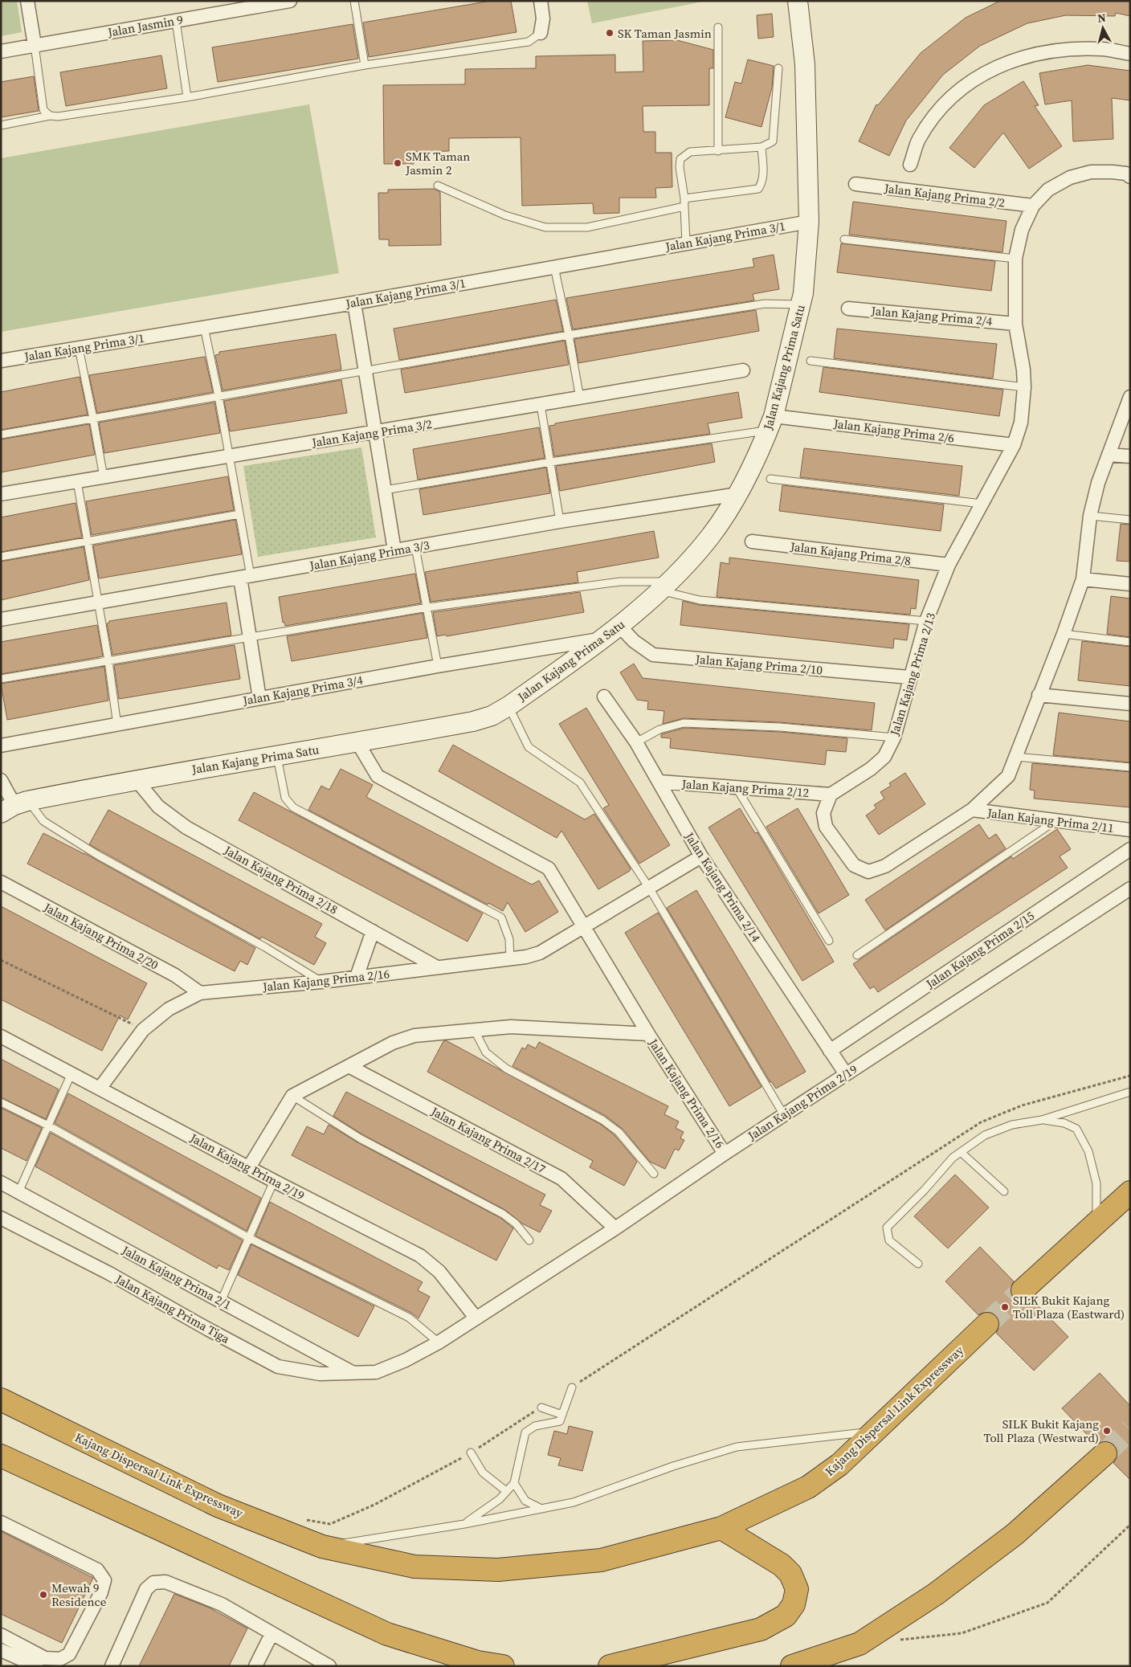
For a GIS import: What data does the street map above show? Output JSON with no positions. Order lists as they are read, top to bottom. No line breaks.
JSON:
{"streets":{"highway":["Kajang Dispersal Link Expressway"],"street":["Jalan Jasmin 9","Jalan Kajang Prima 2/2","Jalan Kajang Prima 3/1","Jalan Kajang Prima 2/4","Jalan Kajang Prima Satu","Jalan Kajang Prima 2/6","Jalan Kajang Prima 3/2","Jalan Kajang Prima 2/8","Jalan Kajang Prima 3/3","Jalan Kajang Prima 2/10","Jalan Kajang Prima 2/13","Jalan Kajang Prima 3/4","Jalan Kajang Prima 2/12","Jalan Kajang Prima 2/11","Jalan Kajang Prima 2/18","Jalan Kajang Prima 2/14","Jalan Kajang Prima 2/20","Jalan Kajang Prima 2/15","Jalan Kajang Prima 2/16","Jalan Kajang Prima 2/19","Jalan Kajang Prima 2/17","Jalan Kajang Prima 2/1","Jalan Kajang Prima Tiga"]},"crossings":[["Jalan Kajang Prima 2/2","Jalan Kajang Prima 2/13"],["Jalan Kajang Prima 3/1","Jalan Kajang Prima Satu"],["Jalan Kajang Prima 2/4","Jalan Kajang Prima 2/13"],["Jalan Kajang Prima Satu","Jalan Kajang Prima 2/6"],["Jalan Kajang Prima Satu","Jalan Kajang Prima 3/3"],["Jalan Kajang Prima Satu","Jalan Kajang Prima 2/10"],["Jalan Kajang Prima Satu","Jalan Kajang Prima 3/4"],["Jalan Kajang Prima Satu","Jalan Kajang Prima 2/18"],["Jalan Kajang Prima Satu","Jalan Kajang Prima 2/16"],["Jalan Kajang Prima 2/6","Jalan Kajang Prima 2/13"],["Jalan Kajang Prima 2/8","Jalan Kajang Prima 2/13"],["Jalan Kajang Prima 2/10","Jalan Kajang Prima 2/13"],["Jalan Kajang Prima 2/13","Jalan Kajang Prima 2/12"],["Jalan Kajang Prima 2/12","Jalan Kajang Prima 2/14"],["Jalan Kajang Prima 2/18","Jalan Kajang Prima 2/16"],["Jalan Kajang Prima 2/14","Jalan Kajang Prima 2/15"],["Jalan Kajang Prima 2/14","Jalan Kajang Prima 2/16"],["Jalan Kajang Prima 2/14","Jalan Kajang Prima 2/19"],["Jalan Kajang Prima 2/20","Jalan Kajang Prima 2/16"],["Jalan Kajang Prima 2/16","Jalan Kajang Prima 2/19"],["Jalan Kajang Prima 2/16","Jalan Kajang Prima 2/17"],["Jalan Kajang Prima 2/19","Jalan Kajang Prima 2/17"],["Jalan Kajang Prima 2/19","Jalan Kajang Prima 2/1"],["Jalan Kajang Prima 2/19","Jalan Kajang Prima Tiga"],["Jalan Kajang Prima 2/1","Jalan Kajang Prima Tiga"]],"places":["SK Taman Jasmin","SMK Taman Jasmin 2","SILK Bukit Kajang Toll Plaza (Eastward)","SILK Bukit Kajang Toll Plaza (Westward)","Mewah 9 Residence"],"north":"top"}
